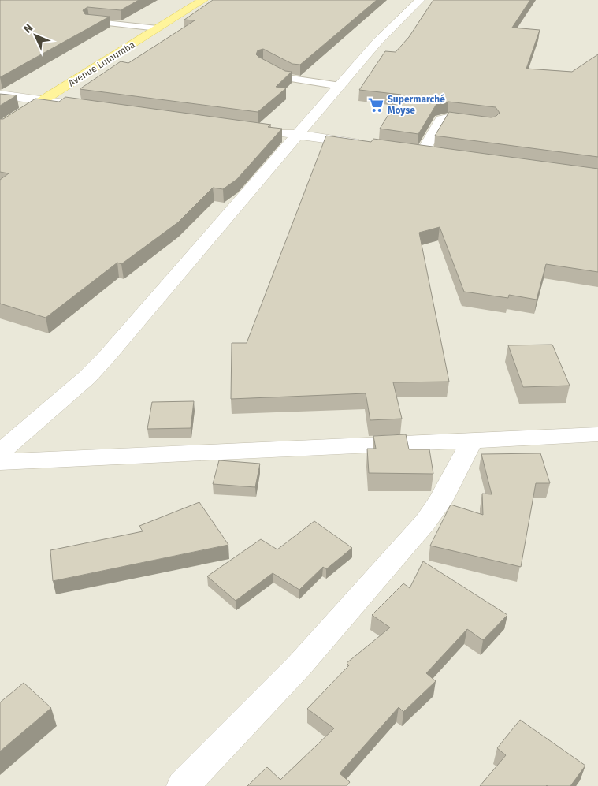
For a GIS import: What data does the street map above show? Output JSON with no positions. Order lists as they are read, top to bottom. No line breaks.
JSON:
{"streets":{"main road":["Avenue Lumumba"]},"places":{"supermarket":["Supermarché Moyse"]},"north":"top left"}
